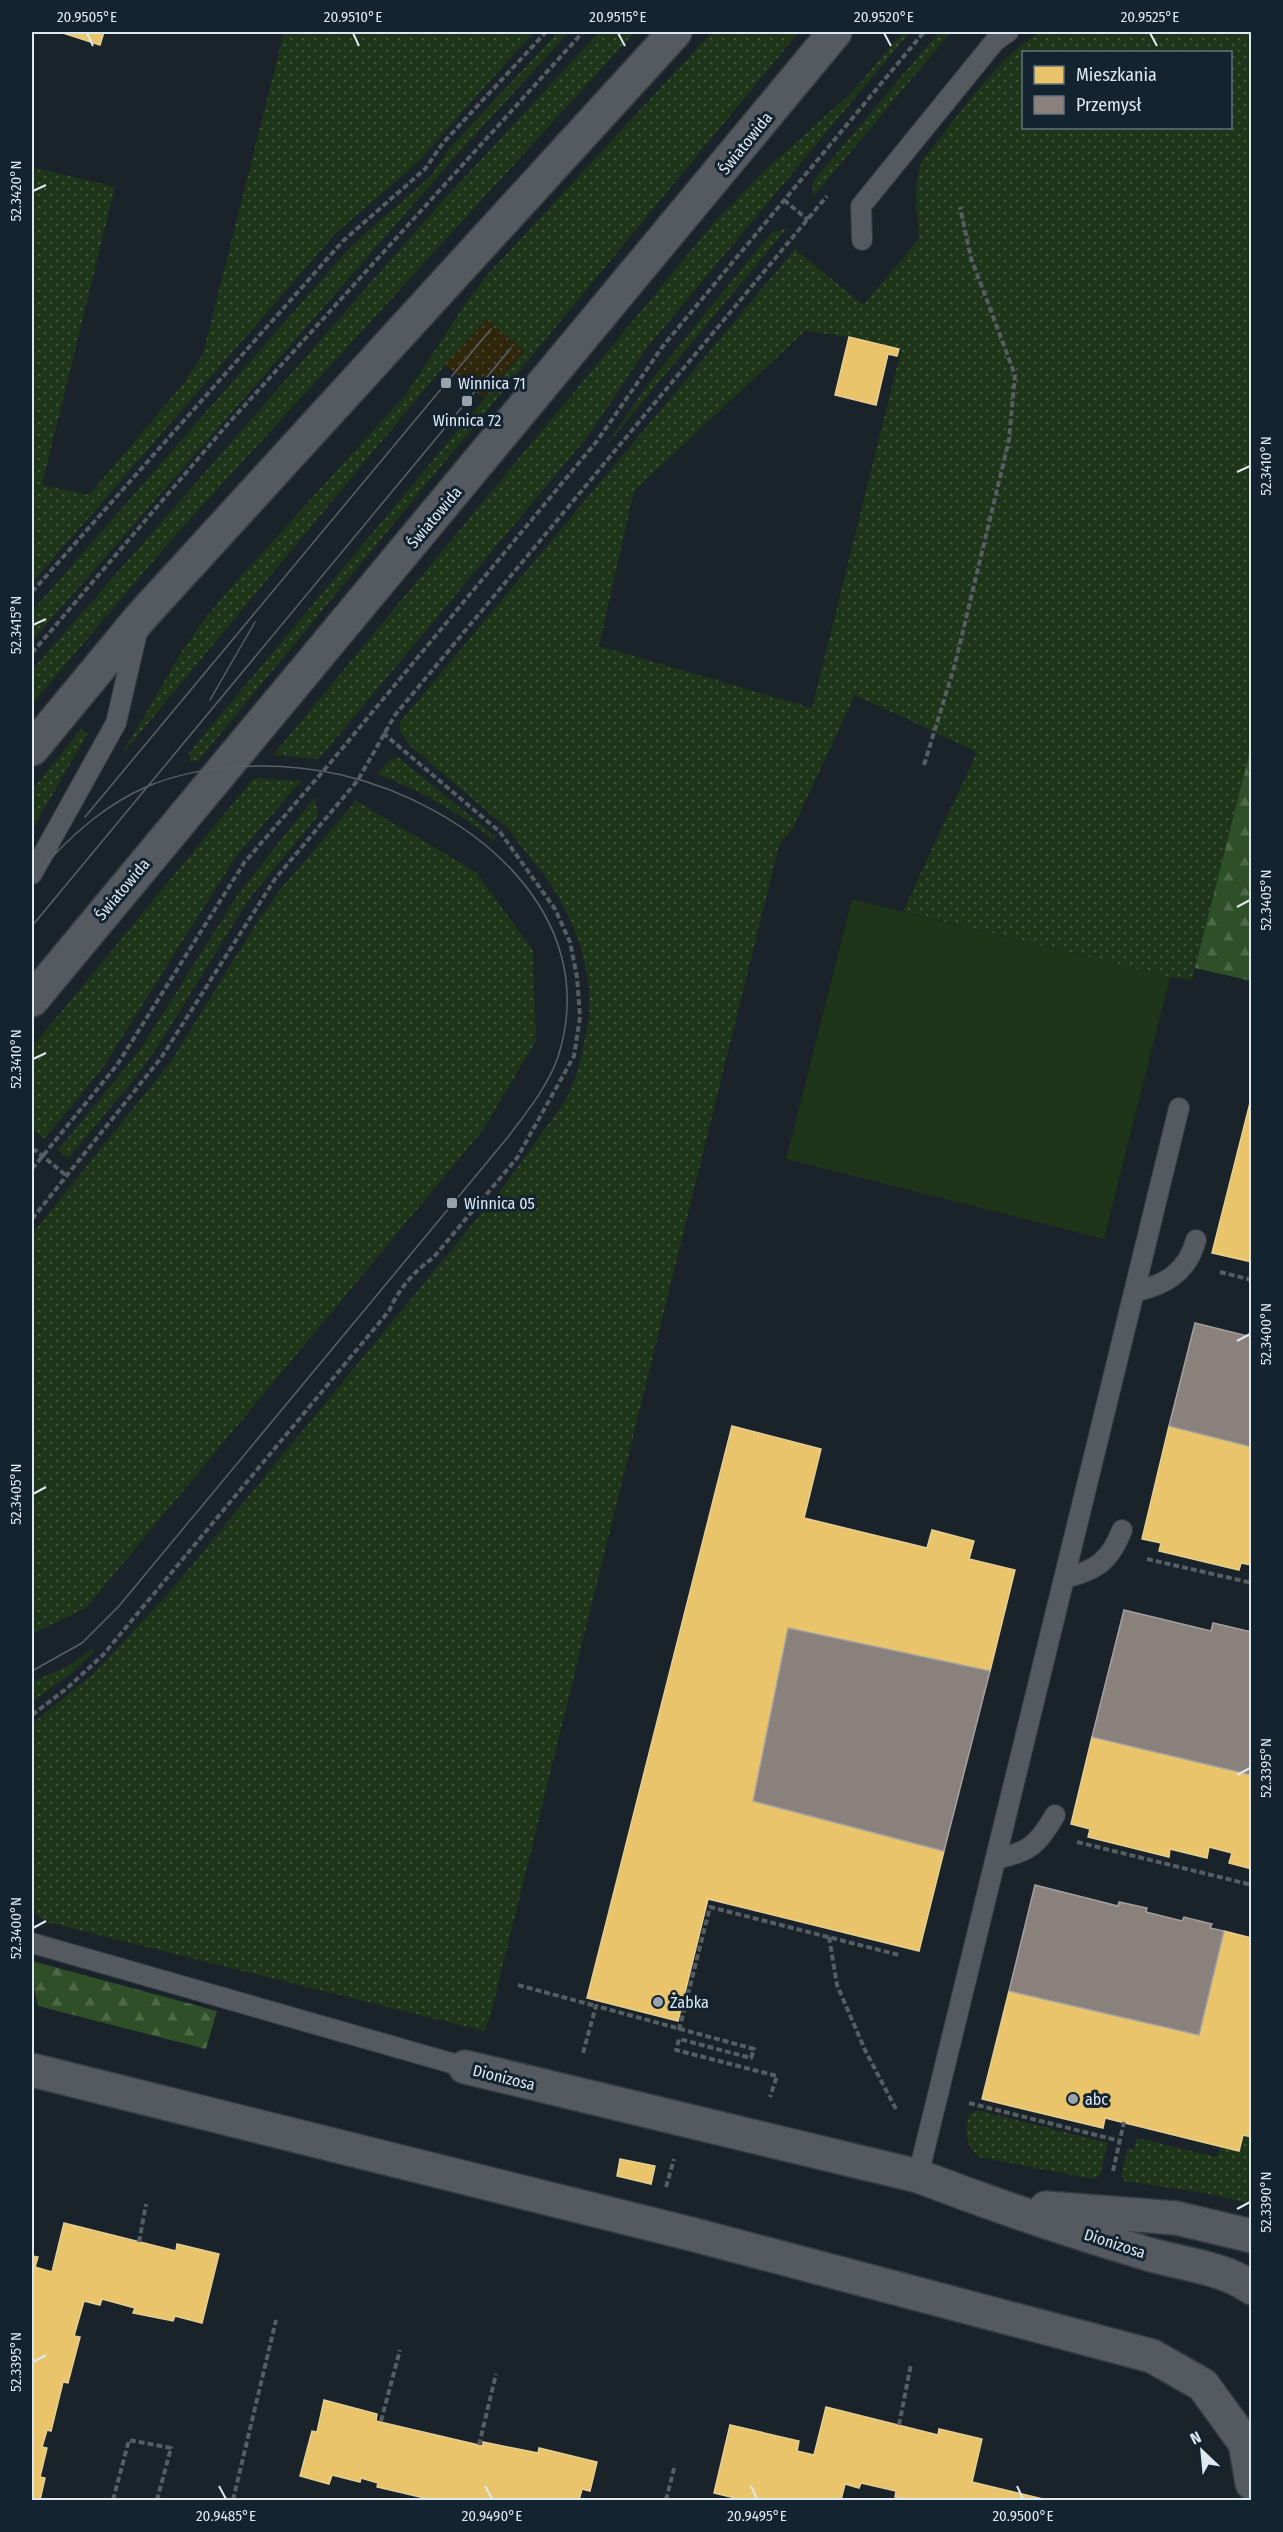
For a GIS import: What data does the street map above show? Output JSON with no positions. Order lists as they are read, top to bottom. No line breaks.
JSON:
{"streets":{"street":["Światowida","Dionizosa"]},"places":{"transit":["Winnica 71","Winnica 72","Winnica 05"],"other":["Żabka","abc"]},"legend":["Mieszkania","Przemysł"],"north":"top left","coordinates":["20.9505°E","20.9510°E","20.9515°E","20.9520°E","20.9525°E","52.3420°N","52.3410°N","52.3415°N","52.3405°N","52.3400°N","52.3395°N","52.3390°N","20.9485°E","20.9490°E","20.9495°E","20.9500°E"]}
